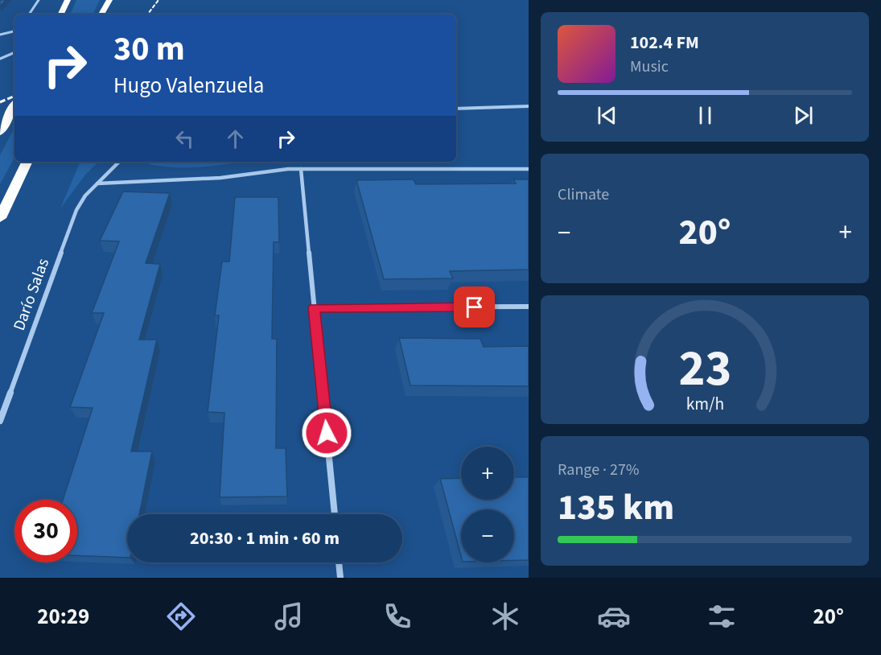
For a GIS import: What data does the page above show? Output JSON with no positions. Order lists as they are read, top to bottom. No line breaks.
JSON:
{"streets":{"street":["Darío Salas"]},"page":{"turn":["30 m","Hugo Valenzuela"],"song":["102.4 FM","Music"],"tile":["Climate",["Range · 27%","135 km"]],"heat":["−","20°","+"],"map_buttons":["+","−"],"limit":"30","trip":"20:30 · 1 min · 60 m","tabs":["20:29","20°"],"gauge":["23","km/h"]}}
